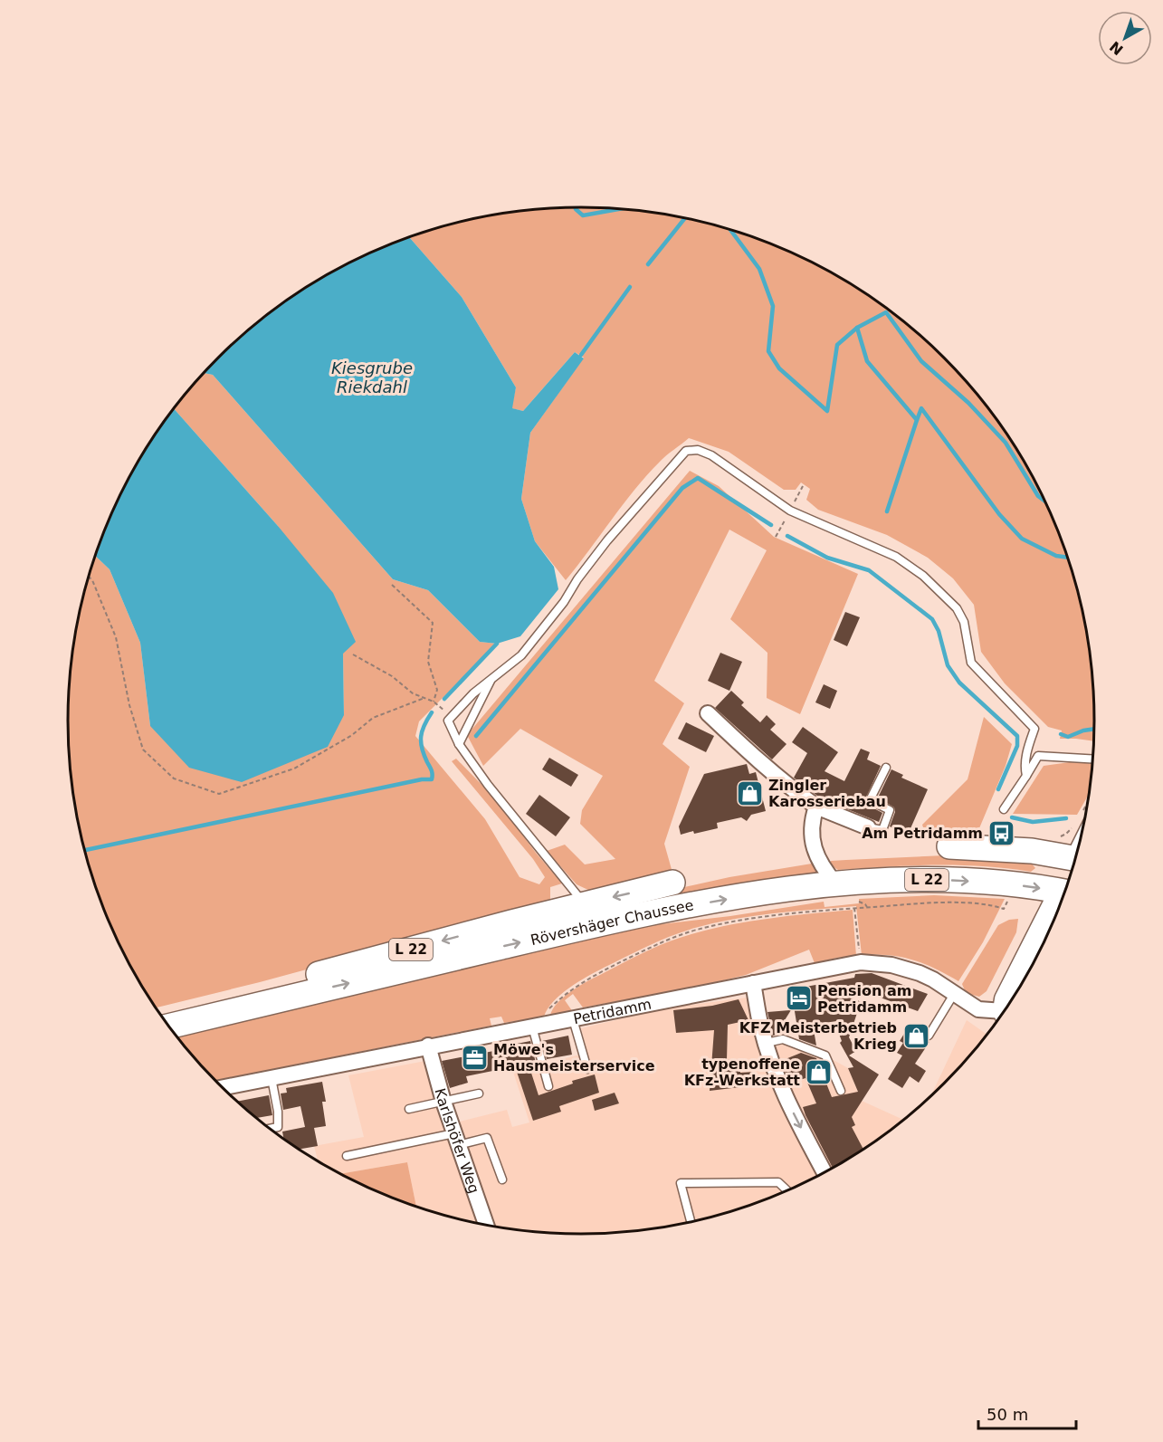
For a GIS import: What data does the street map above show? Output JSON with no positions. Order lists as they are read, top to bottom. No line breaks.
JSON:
{"streets":{"main road":["L 22","Rövershäger Chaussee"],"street":["Petridamm","Karlshöfer Weg"]},"crossings":[["Petridamm","Karlshöfer Weg"]],"water":["Kiesgrube Riekdahl"],"places":{"shop":["Zingler Karosseriebau","KFZ Meisterbetrieb Krieg","typenoffene KFz-Werkstatt"],"bus stop":["Am Petridamm"],"hotel":["Pension am Petridamm"],"office":["Möwe's Hausmeisterservice"]},"scale_bar":"50 m","north":"bottom left"}
